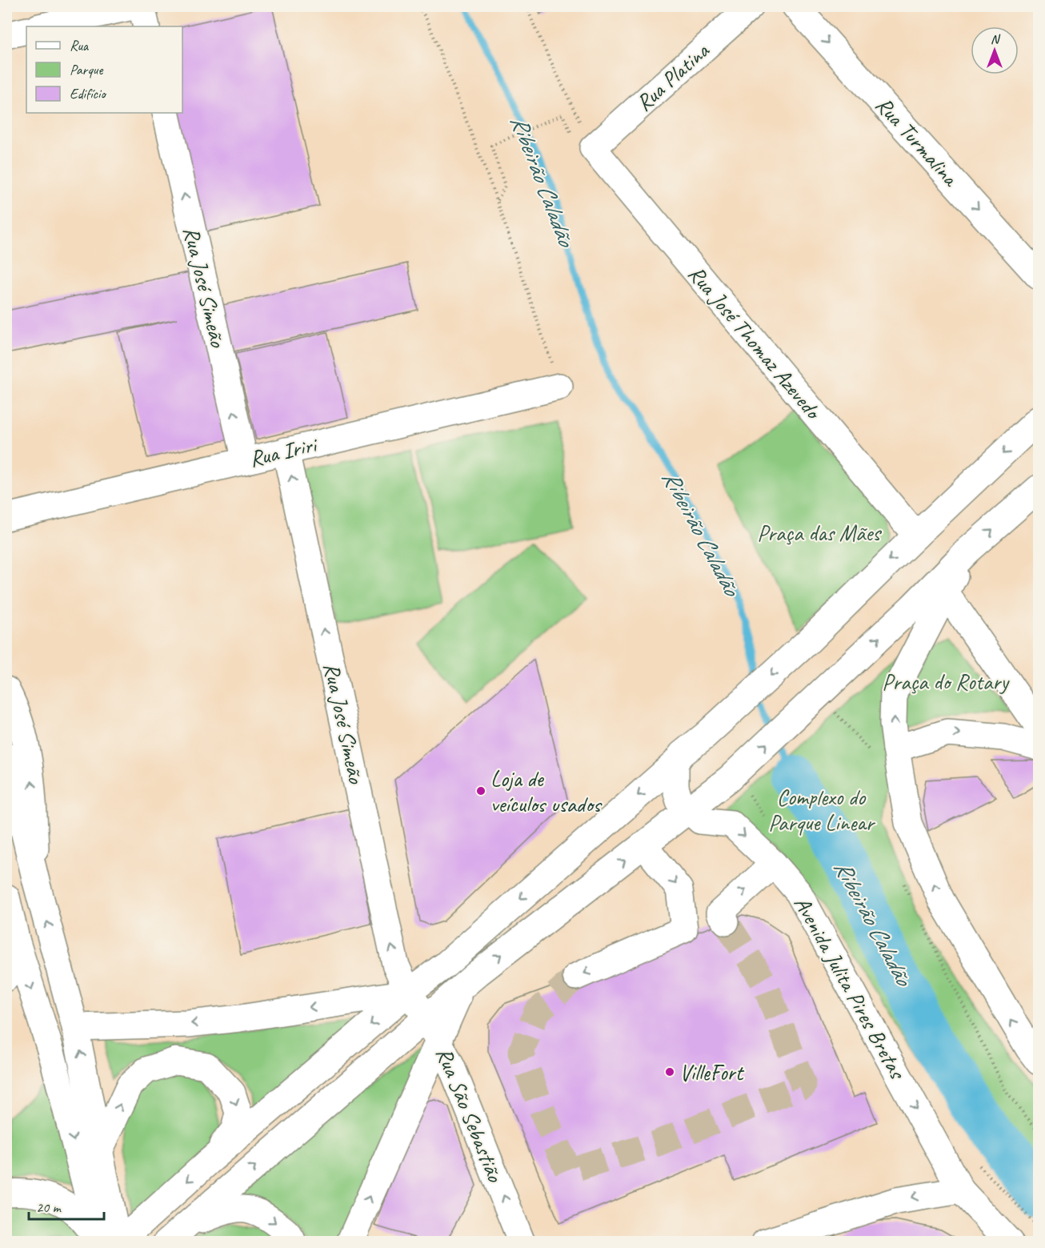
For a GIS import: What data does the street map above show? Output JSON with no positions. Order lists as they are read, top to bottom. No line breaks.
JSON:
{"streets":{"main road":["Rua Platina","Rua Turmalina","Rua José Simeão","Rua José Thomaz Azevedo","Rua Iriri","Avenida Julita Pires Bretas","Rua São Sebastião"]},"crossings":[["Rua Platina","Rua José Thomaz Azevedo"],["Rua José Simeão","Rua Iriri"],["Rua José Simeão","Rua São Sebastião"]],"one_way":["Rua Turmalina","Rua José Simeão","Rua São Sebastião"],"water":["Ribeirão Caladão"],"parks":["Praça das Mães","Praça do Rotary","Complexo do Parque Linear"],"places":["Loja de veículos usados","VilleFort"],"legend":["Rua","Parque","Edifício"],"scale_bar":"20 m","north":"top"}
